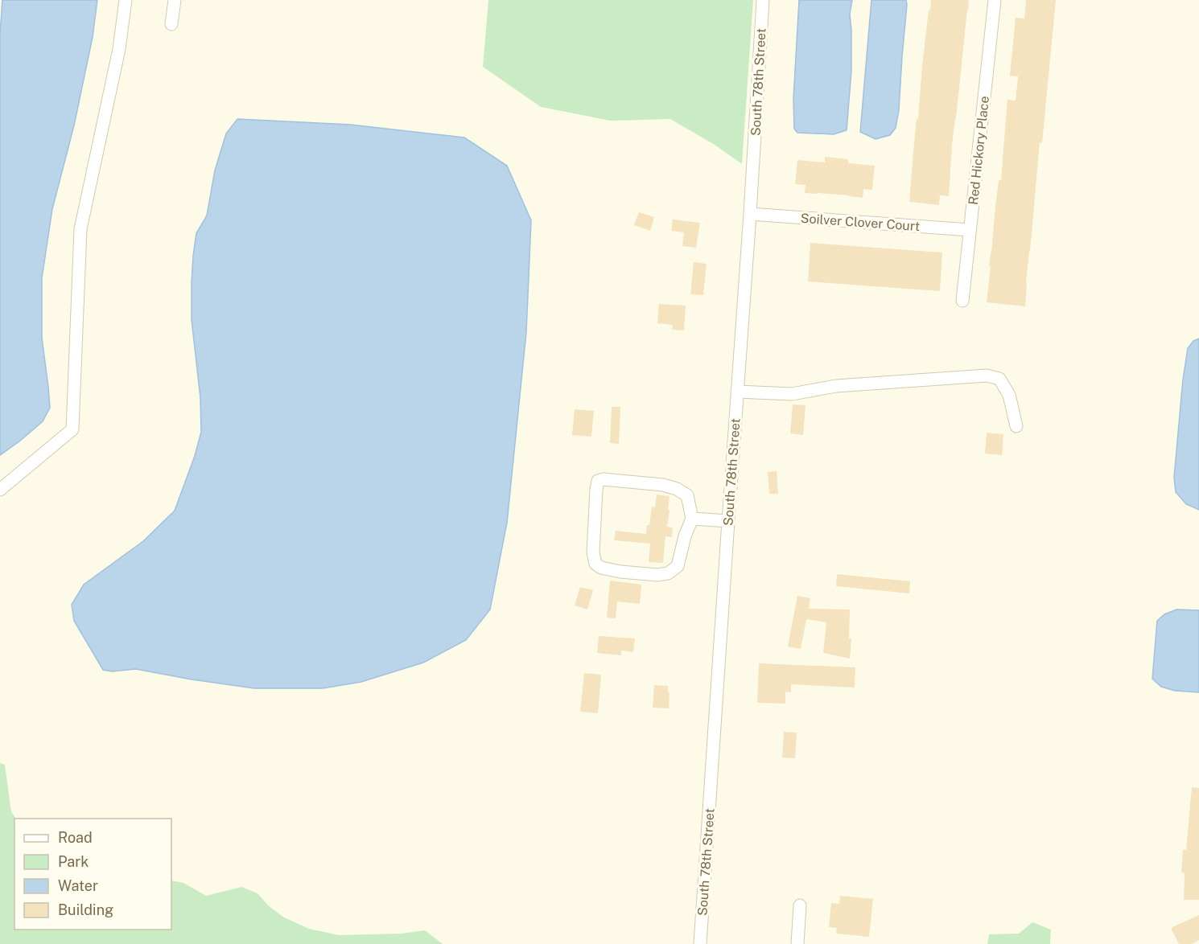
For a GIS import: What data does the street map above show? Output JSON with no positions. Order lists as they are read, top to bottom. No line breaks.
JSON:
{"streets":{"street":["South 78th Street","Red Hickory Place","Soilver Clover Court"]},"crossings":[["South 78th Street","Soilver Clover Court"],["Red Hickory Place","Soilver Clover Court"]],"legend":["Road","Park","Water","Building"]}
